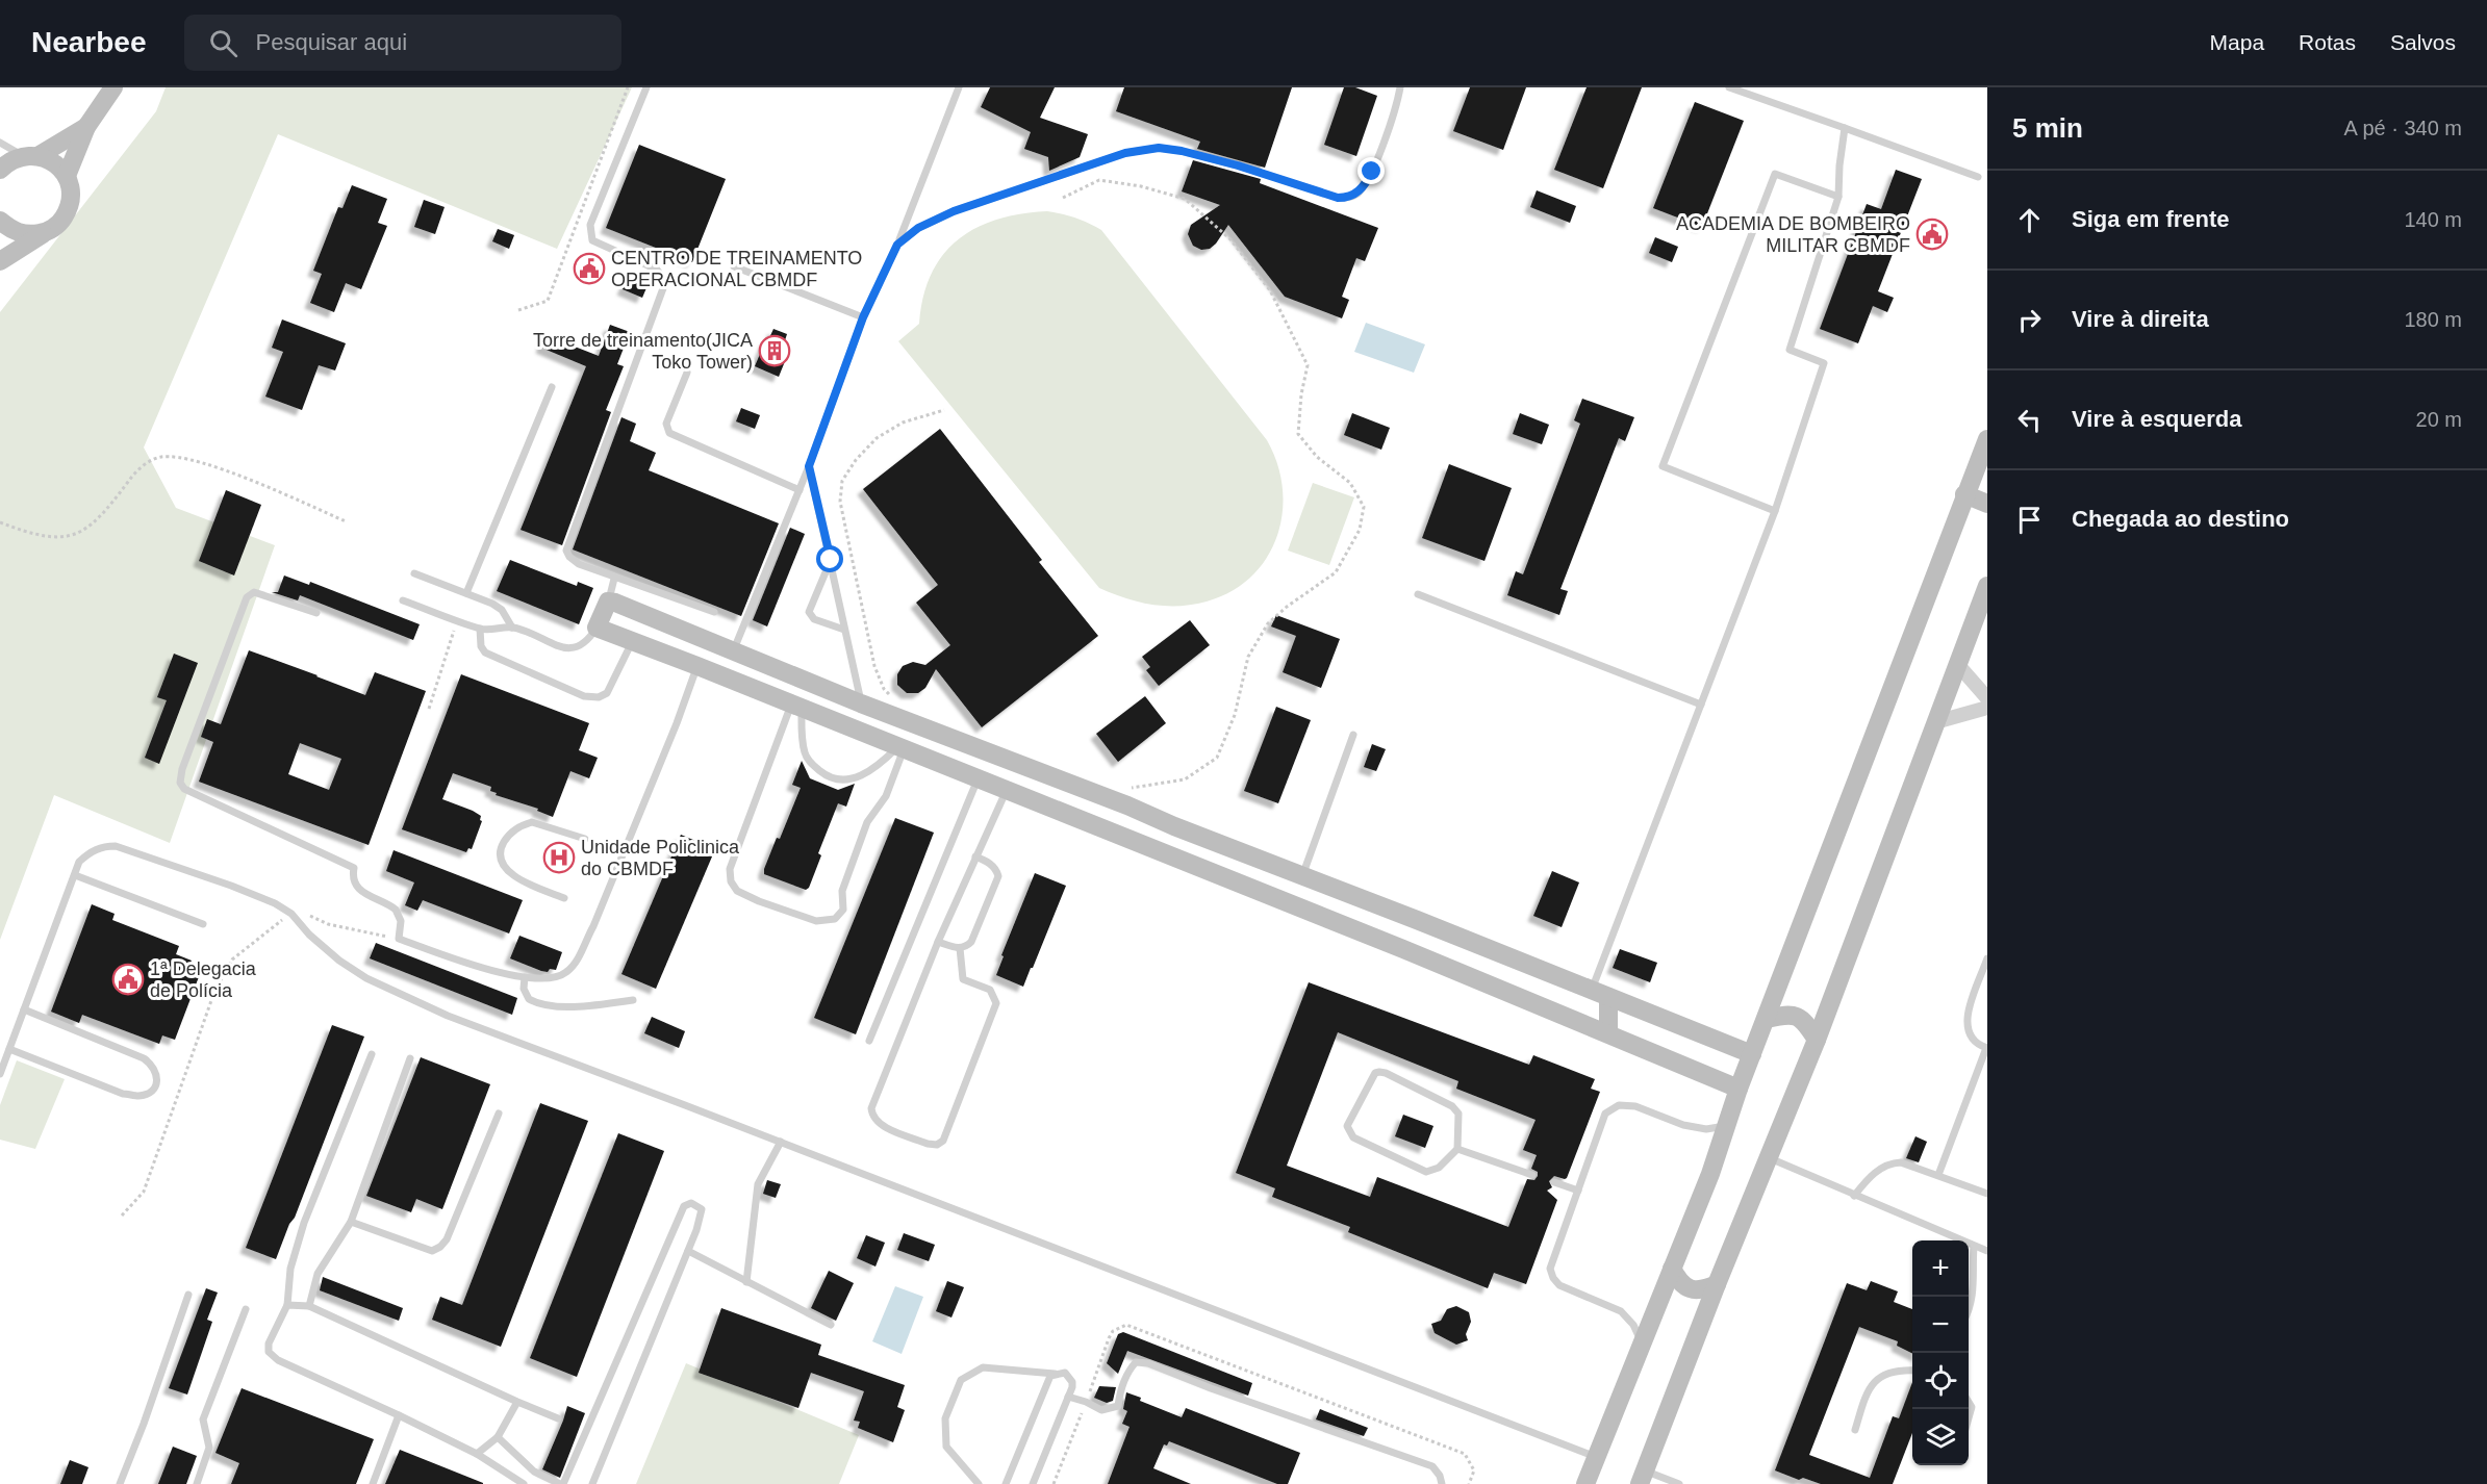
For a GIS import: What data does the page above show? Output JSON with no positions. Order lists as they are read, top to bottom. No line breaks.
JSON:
{"places":{"public building":["ACADEMIA DE BOMBEIRO MILITAR CBMDF","CENTRO DE TREINAMENTO OPERACIONAL CBMDF","1ª Delegacia de Polícia"],"building":["Torre de treinamento(JICA Toko Tower)"],"hospital":["Unidade Policlinica do CBMDF"]},"page":{"header":"Nearbee","search":"Pesquisar aqui","nav":["Mapa","Rotas","Salvos"],"heading":["5 min","A pé · 340 m"],"list":[["Siga em frente","140 m"],["Vire à direita","180 m"],["Vire à esquerda","20 m"],"Chegada ao destino"],"map_buttons":["+","−"]}}
